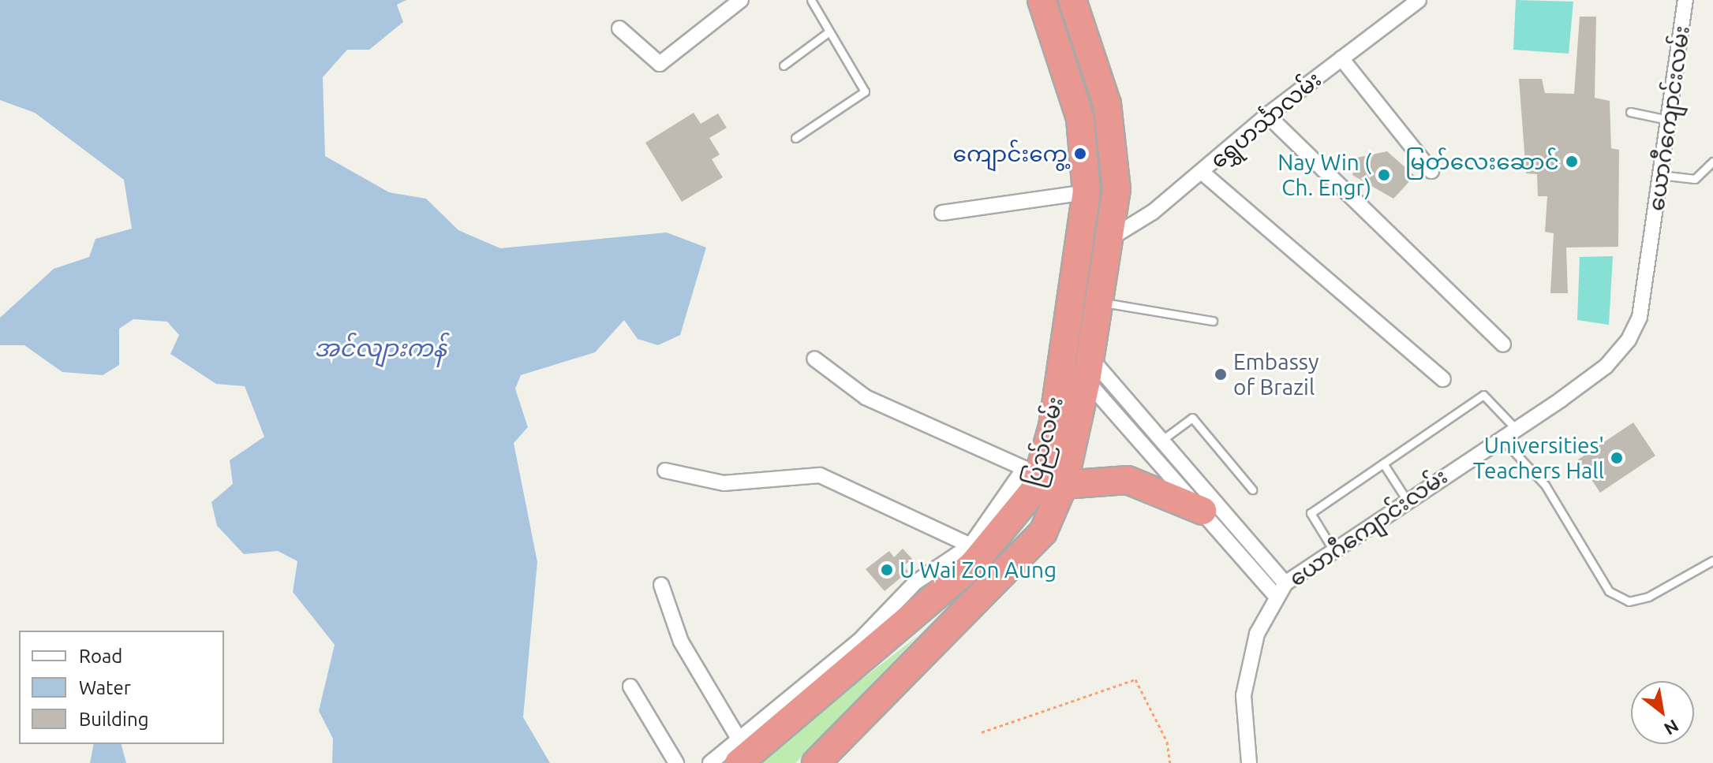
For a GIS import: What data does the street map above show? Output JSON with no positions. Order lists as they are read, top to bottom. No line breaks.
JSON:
{"streets":{"highway":["ပြည်လမ်း"],"street":["ယောဂီကျောင်းလမ်း","ရွှေဟင်္သာလမ်း"]},"crossings":[["ရွှေဟင်္သာလမ်း","ပြည်လမ်း"]],"water":["အင်လျားကန်"],"places":["ကျောင်းကွေ့","မြတ်လေးဆောင်","Nay Win ( Ch. Engr)","Embassy of Brazil","Universities' Teachers Hall","U Wai Zon Aung"],"legend":["Road","Water","Building"],"north":"bottom right"}
